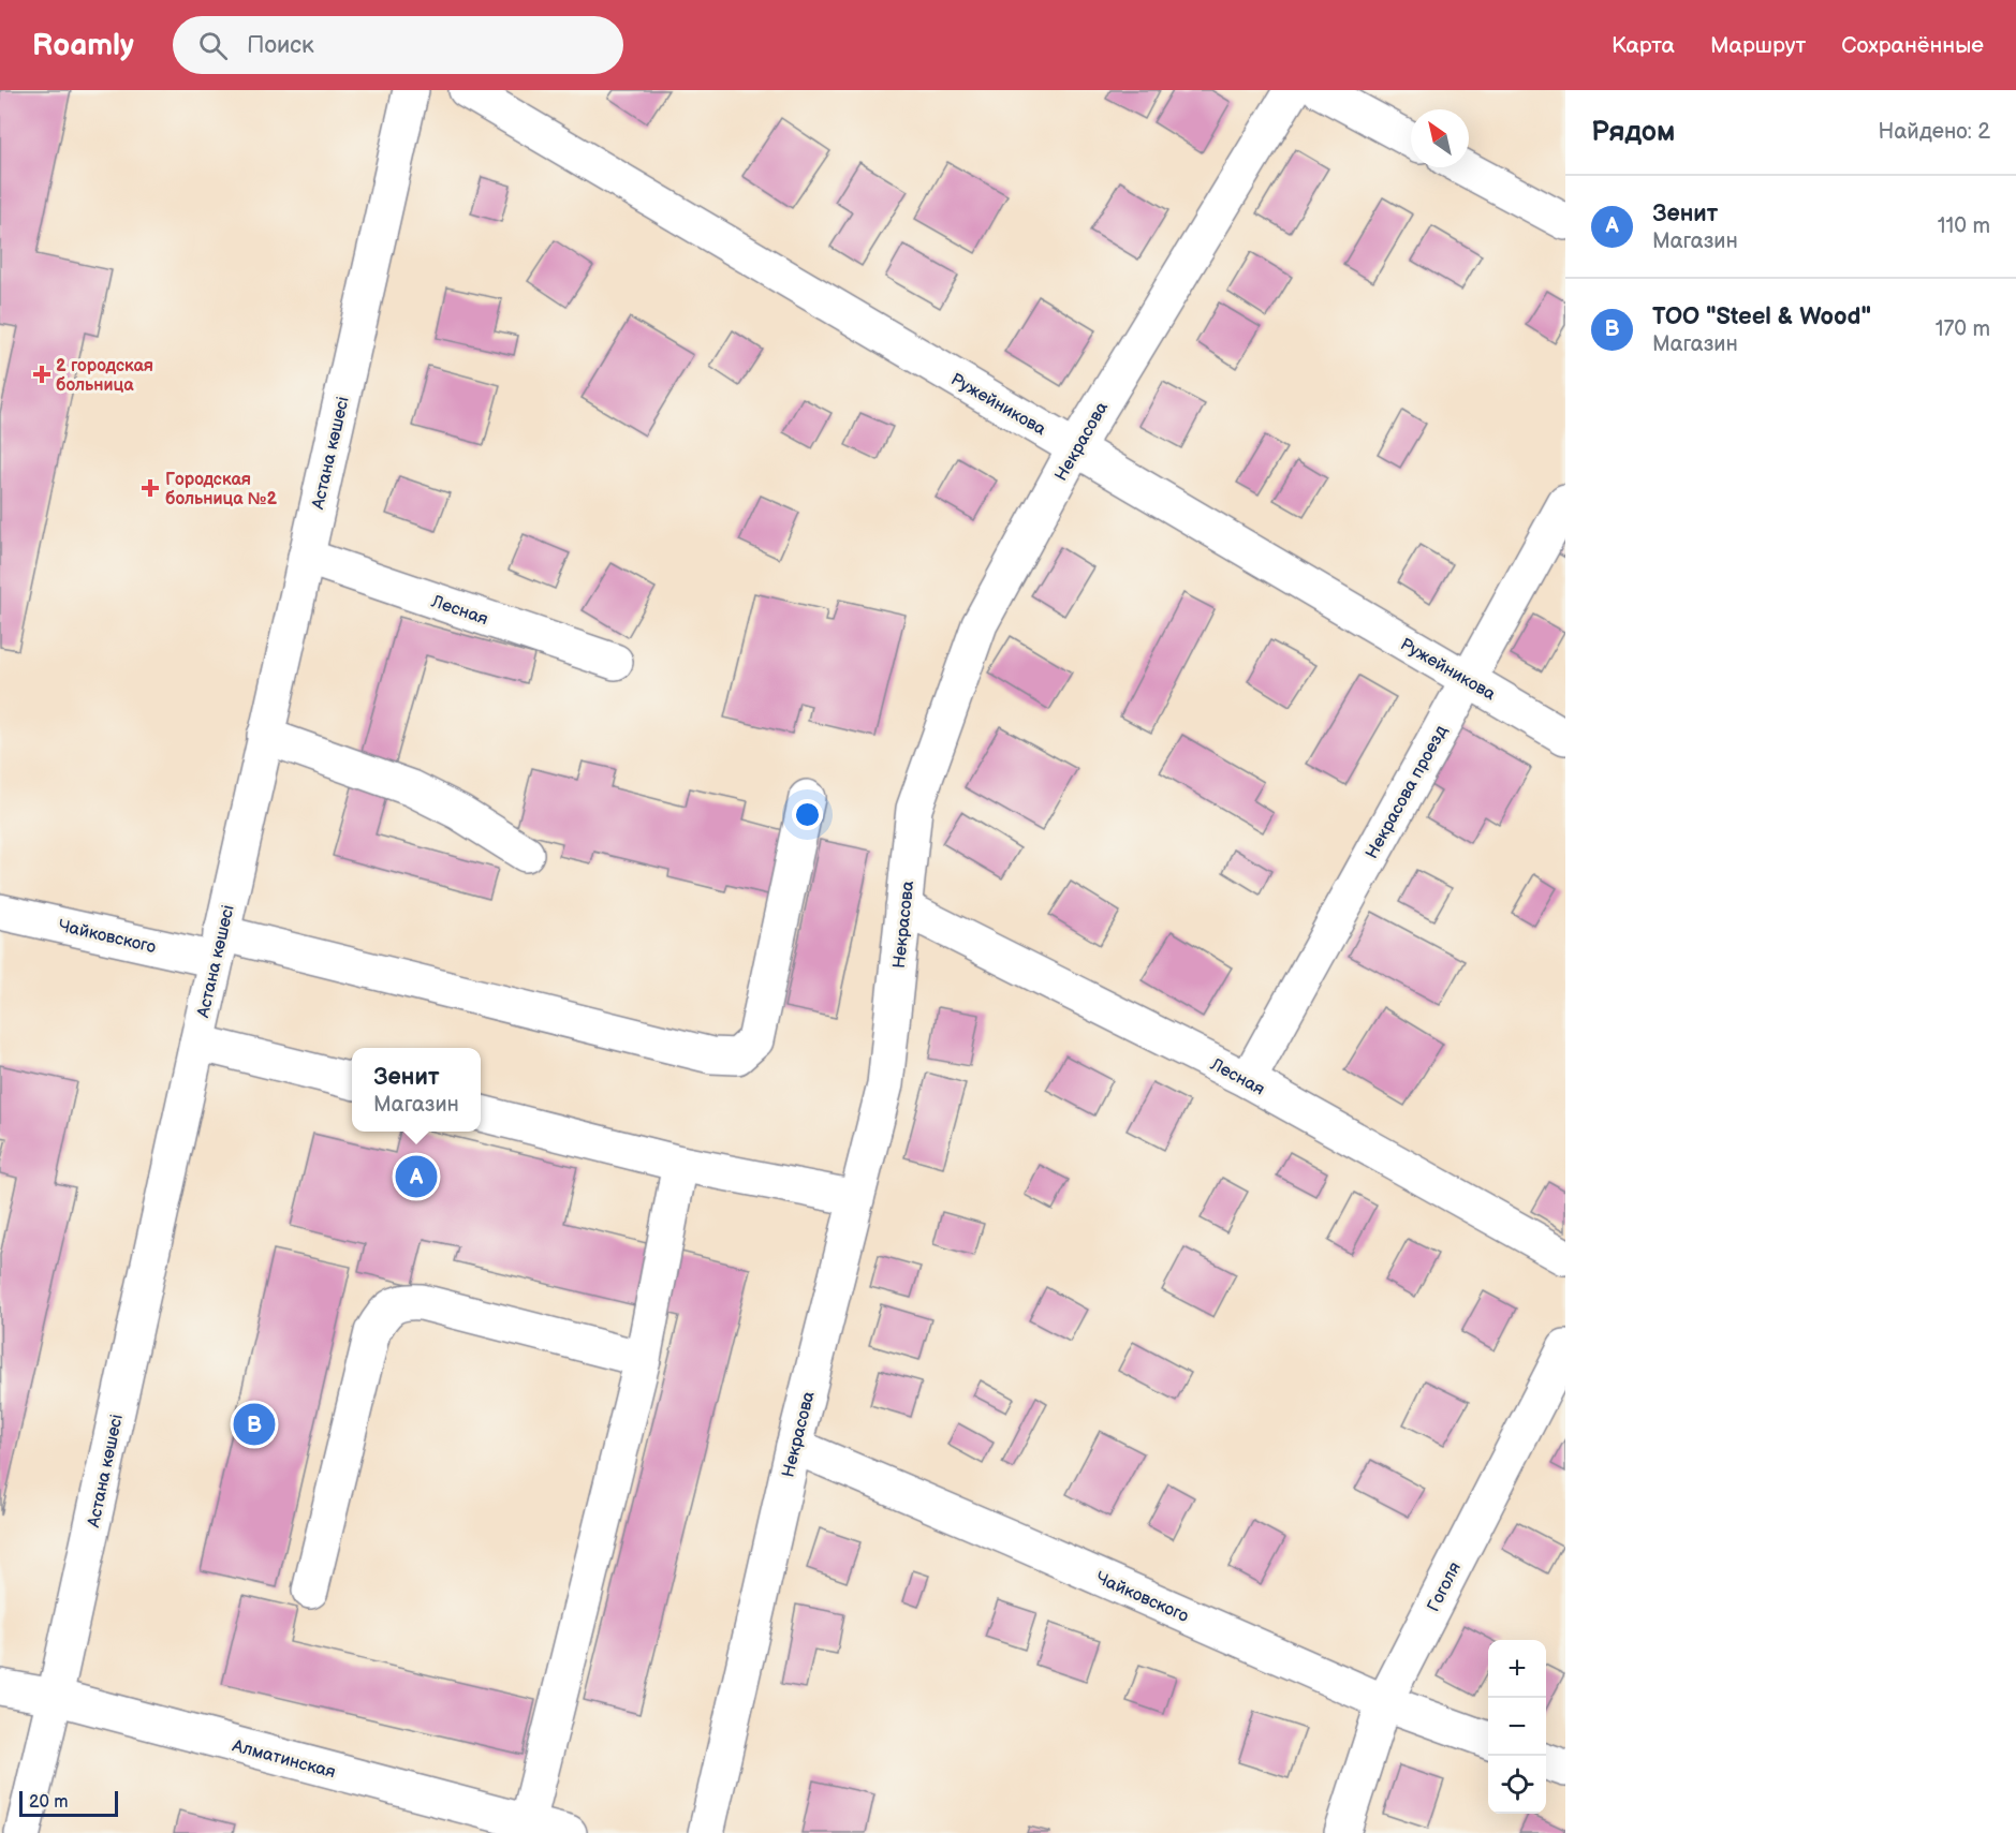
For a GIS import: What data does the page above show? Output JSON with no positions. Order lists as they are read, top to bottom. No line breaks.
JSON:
{"streets":{"street":["Ружейникова","Некрасова","Астана көшесі","Лесная","Некрасова проезд","Чайковского","Гоголя","Алматинская"]},"crossings":[["Ружейникова","Некрасова"],["Ружейникова","Некрасова проезд"],["Некрасова","Лесная"],["Некрасова","Чайковского"],["Астана көшесі","Лесная"],["Астана көшесі","Чайковского"],["Астана көшесі","Алматинская"],["Лесная","Некрасова проезд"],["Чайковского","Гоголя"]],"places":{"health":["2 городская больница","Городская больница №2"]},"scale_bar":"20 m","north":"top left","page":{"header":"Roamly","search":"Поиск","nav":["Карта","Маршрут","Сохранённые"],"heading":["Рядом","Найдено: 2"],"list":[{"mark":"A","name":"Зенит","note":"Магазин","value":"110 m"},{"mark":"B","name":"TOO \"Steel & Wood\"","note":"Магазин","value":"170 m"}],"popup":["Зенит","Магазин"],"pins":["A","B"],"map_buttons":["+","−"],"scale":"20 m"}}
